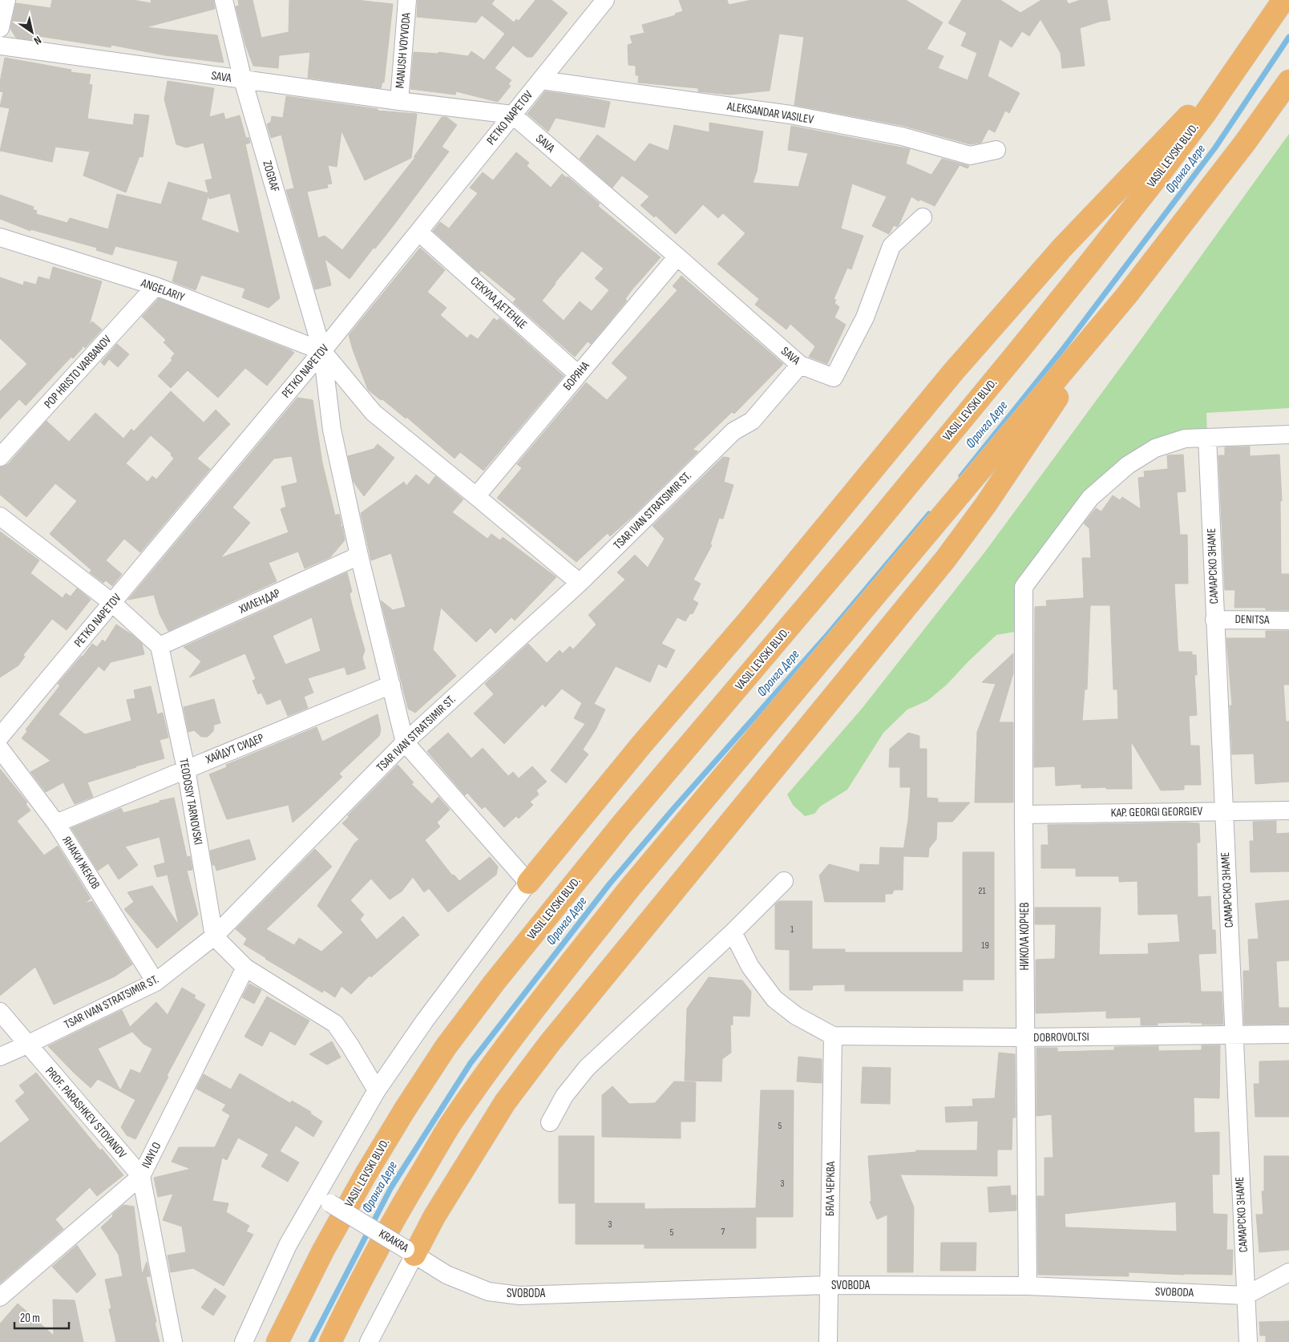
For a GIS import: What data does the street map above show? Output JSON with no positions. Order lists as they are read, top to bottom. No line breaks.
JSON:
{"streets":{"highway":["VASIL LEVSKI BLVD."],"street":["MANUSH VOYVODA","SAVA","ALEKSANDAR VASILEV","PETKO NAPETOV","ZOGRAF","ANGELARIY","СЕКУЛА ДЕТЕНЦЕ","POP HRISTO VARBANOV","БОРЯНА","TSAR IVAN STRATSIMIR ST.","САМАРСКО ЗНАМЕ","ХИЛЕНДАР","DENITSA","ХАЙДУТ СИДЕР","TEODOSIY TARNOVSKI","KAP. GEORGI GEORGIEV","ЯНАКИ ЖЕКОВ","НИКОЛА КОРЧЕВ","DOBROVOLTSI","PROF. PARASHKEV STOYANOV","IVAYLO","БЯЛА ЧЕРКВА","KRAKRA","SVOBODA"]},"crossings":[["MANUSH VOYVODA","SAVA"],["SAVA","PETKO NAPETOV"],["SAVA","ZOGRAF"],["SAVA","БОРЯНА"],["SAVA","TSAR IVAN STRATSIMIR ST."],["ALEKSANDAR VASILEV","PETKO NAPETOV"],["PETKO NAPETOV","ZOGRAF"],["PETKO NAPETOV","ANGELARIY"],["PETKO NAPETOV","СЕКУЛА ДЕТЕНЦЕ"],["ZOGRAF","ANGELARIY"],["ANGELARIY","POP HRISTO VARBANOV"],["СЕКУЛА ДЕТЕНЦЕ","БОРЯНА"],["TSAR IVAN STRATSIMIR ST.","TEODOSIY TARNOVSKI"],["TSAR IVAN STRATSIMIR ST.","ЯНАКИ ЖЕКОВ"],["TSAR IVAN STRATSIMIR ST.","PROF. PARASHKEV STOYANOV"],["САМАРСКО ЗНАМЕ","DENITSA"],["САМАРСКО ЗНАМЕ","KAP. GEORGI GEORGIEV"],["САМАРСКО ЗНАМЕ","НИКОЛА КОРЧЕВ"],["САМАРСКО ЗНАМЕ","DOBROVOLTSI"],["САМАРСКО ЗНАМЕ","SVOBODA"],["ХИЛЕНДАР","TEODOSIY TARNOVSKI"],["ХАЙДУТ СИДЕР","TEODOSIY TARNOVSKI"],["ХАЙДУТ СИДЕР","ЯНАКИ ЖЕКОВ"],["KAP. GEORGI GEORGIEV","НИКОЛА КОРЧЕВ"],["НИКОЛА КОРЧЕВ","DOBROVOLTSI"],["НИКОЛА КОРЧЕВ","SVOBODA"],["DOBROVOLTSI","БЯЛА ЧЕРКВА"],["PROF. PARASHKEV STOYANOV","IVAYLO"],["БЯЛА ЧЕРКВА","SVOBODA"],["KRAKRA","SVOBODA"]],"water":["Франга Дере"],"house_numbers":["21","1","19","5","3","3","7","5"],"scale_bar":"20 m","north":"bottom right"}
